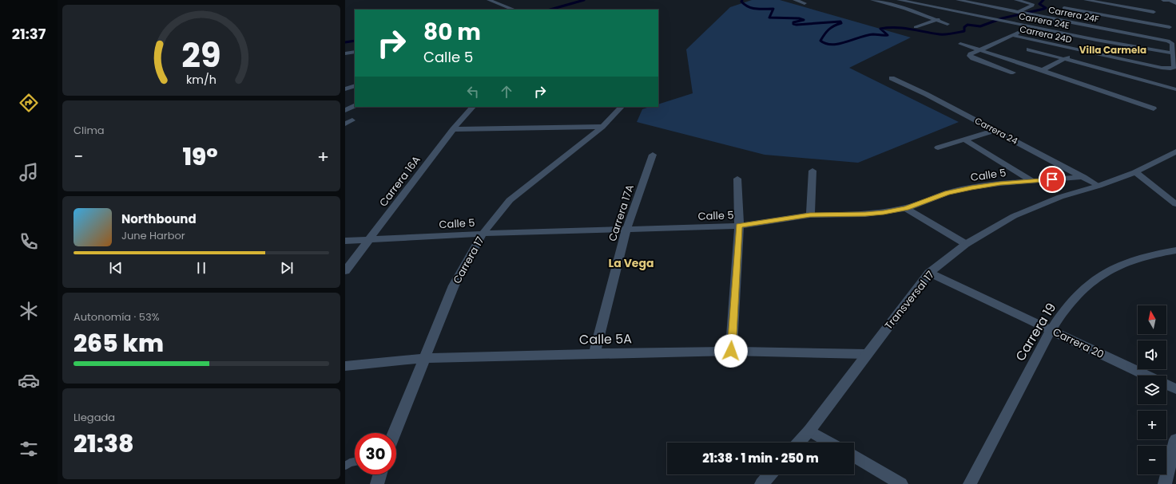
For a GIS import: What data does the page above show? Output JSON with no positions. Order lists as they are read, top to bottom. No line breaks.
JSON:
{"streets":{"street":["Carrera 24F","Carrera 24E","Carrera 24D","Carrera 24","Calle 5","Carrera 16A","Carrera 17A","Carrera 17","Transversal 17","Carrera 19","Calle 5A","Carrera 20"]},"crossings":[["Carrera 24F","Carrera 24E"],["Carrera 24F","Carrera 24D"],["Carrera 24E","Carrera 24D"],["Carrera 24","Calle 5"],["Carrera 24","Transversal 17"],["Calle 5","Carrera 16A"],["Calle 5","Carrera 17A"],["Calle 5","Carrera 17"],["Carrera 17A","Calle 5A"],["Carrera 17","Calle 5A"],["Transversal 17","Calle 5A"],["Transversal 17","Carrera 20"],["Carrera 19","Carrera 20"]],"districts":["Villa Carmela","La Vega"],"north":"top","page":{"tabs":"21:37","turn":["80 m","Calle 5"],"tile":["Clima",["Autonomía · 53%","265 km"],["Llegada","21:38"]],"heat":["−","19°","+"],"song":["Northbound","June Harbor"],"map_buttons":["+","−"],"limit":"30","trip":"21:38 · 1 min · 250 m","gauge":["29","km/h"]}}
